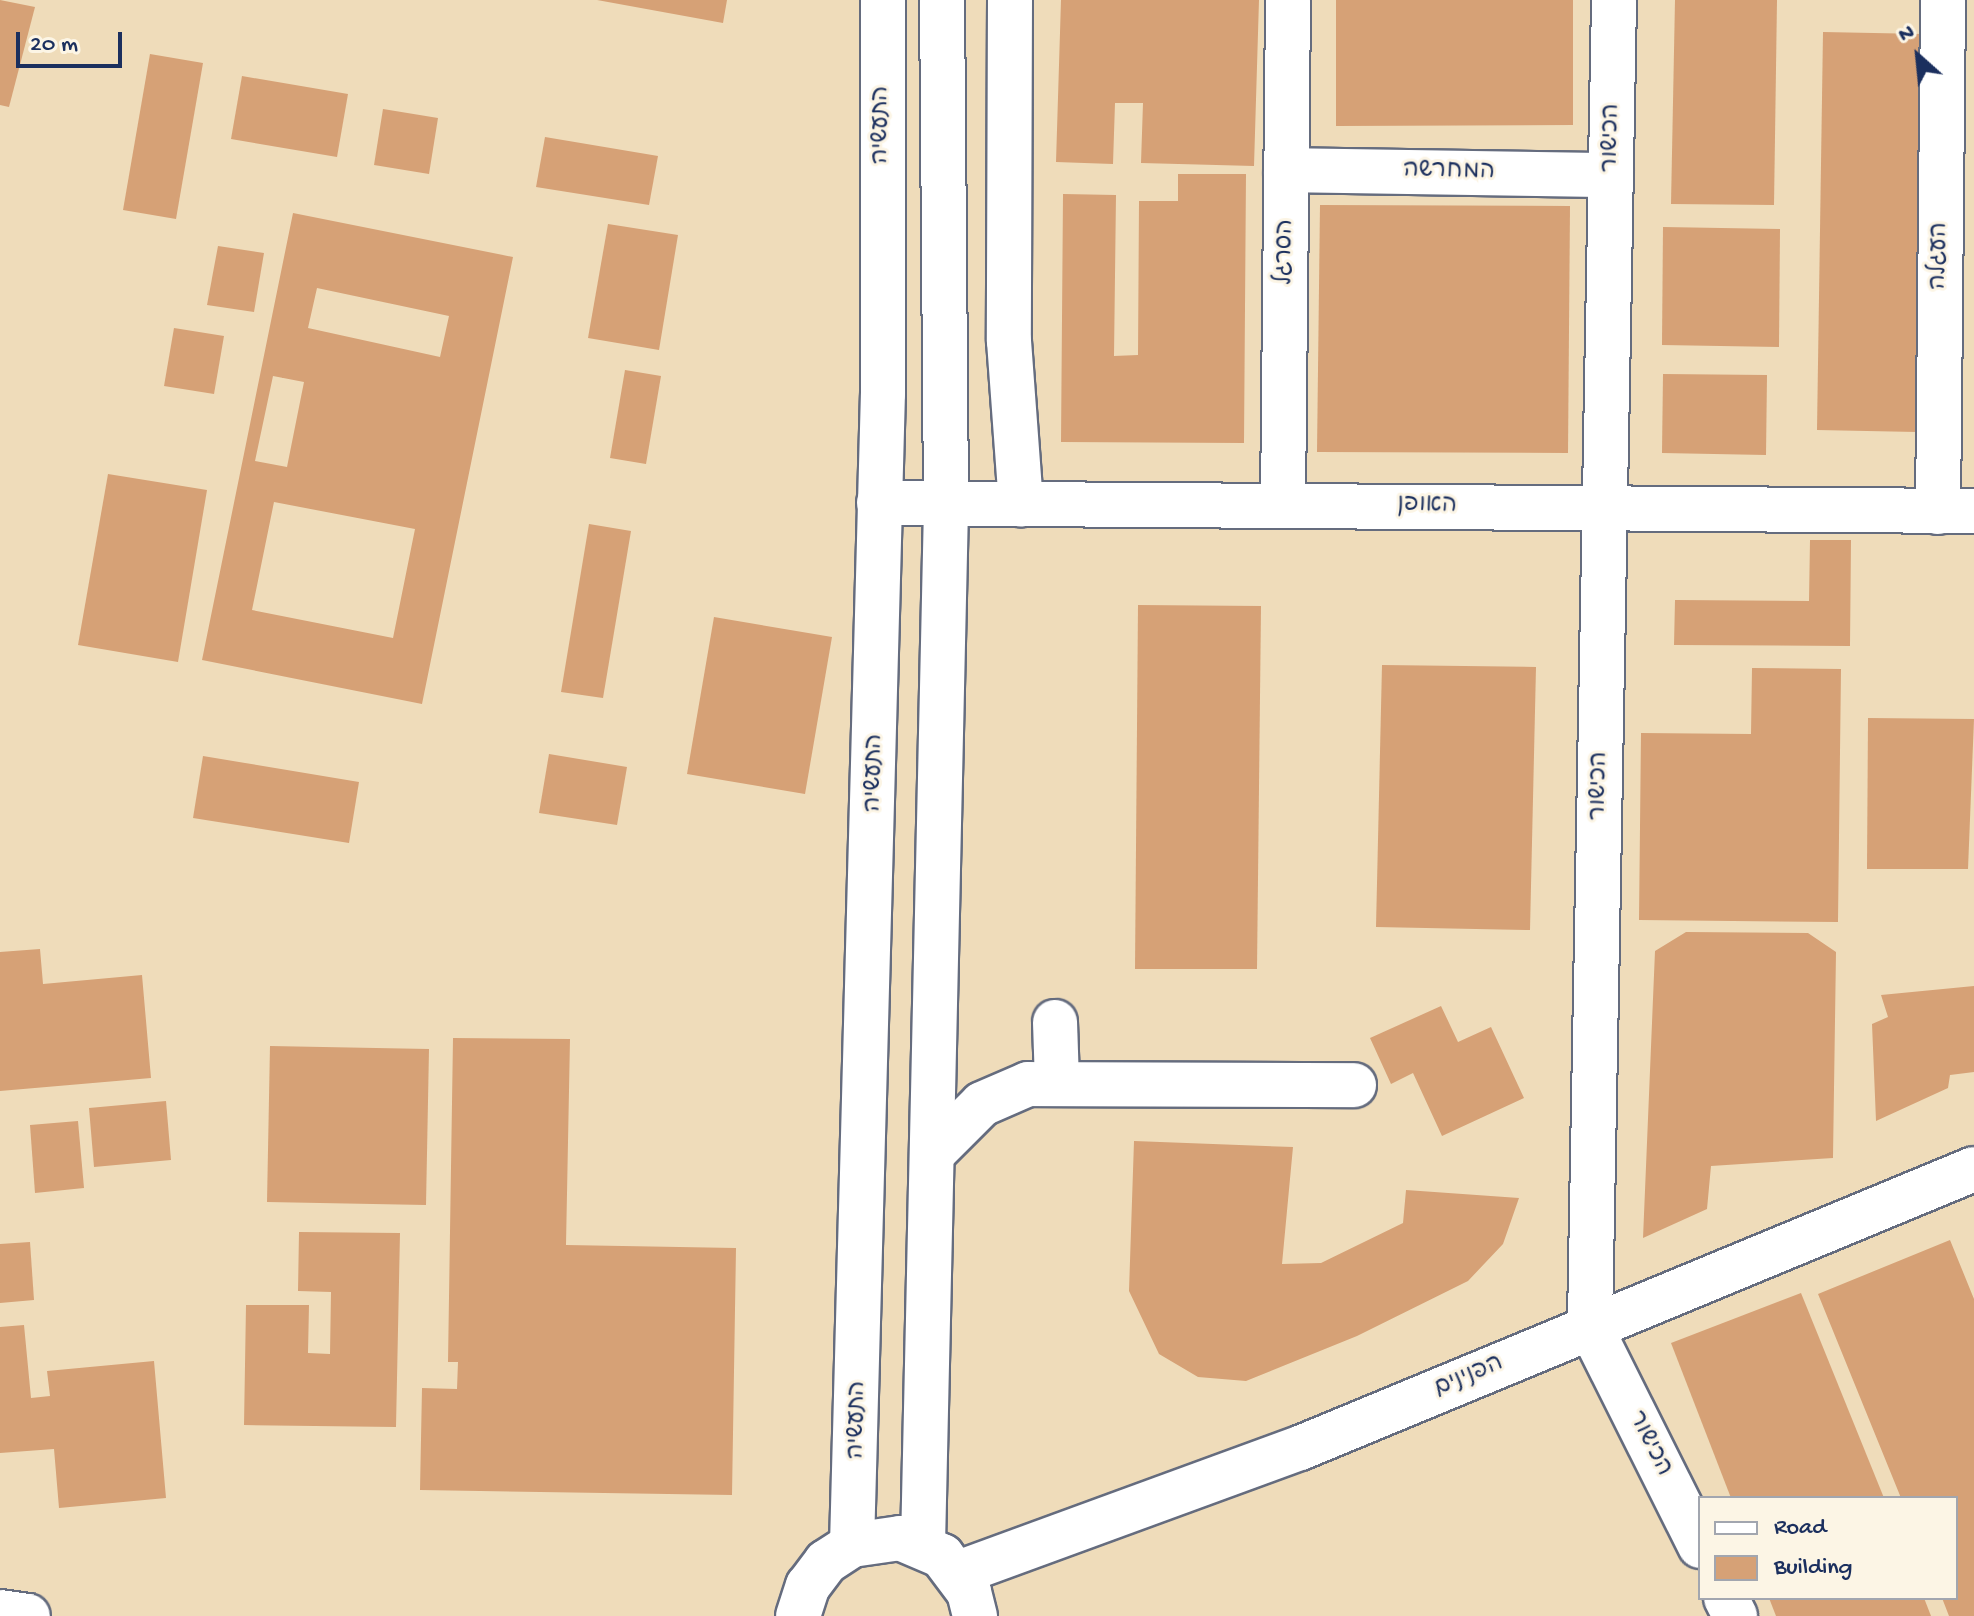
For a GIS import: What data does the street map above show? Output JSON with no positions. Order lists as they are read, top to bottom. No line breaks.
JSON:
{"streets":{"street":["התעשיה","הכישור","המחרשה","הסרגל","העגלה","האופן","הפנינים"]},"crossings":[["התעשיה","האופן"],["הכישור","המחרשה"],["הכישור","האופן"],["הכישור","הפנינים"],["המחרשה","הסרגל"],["הסרגל","האופן"],["העגלה","האופן"]],"legend":["Road","Building"],"scale_bar":"20 m","north":"top left"}
